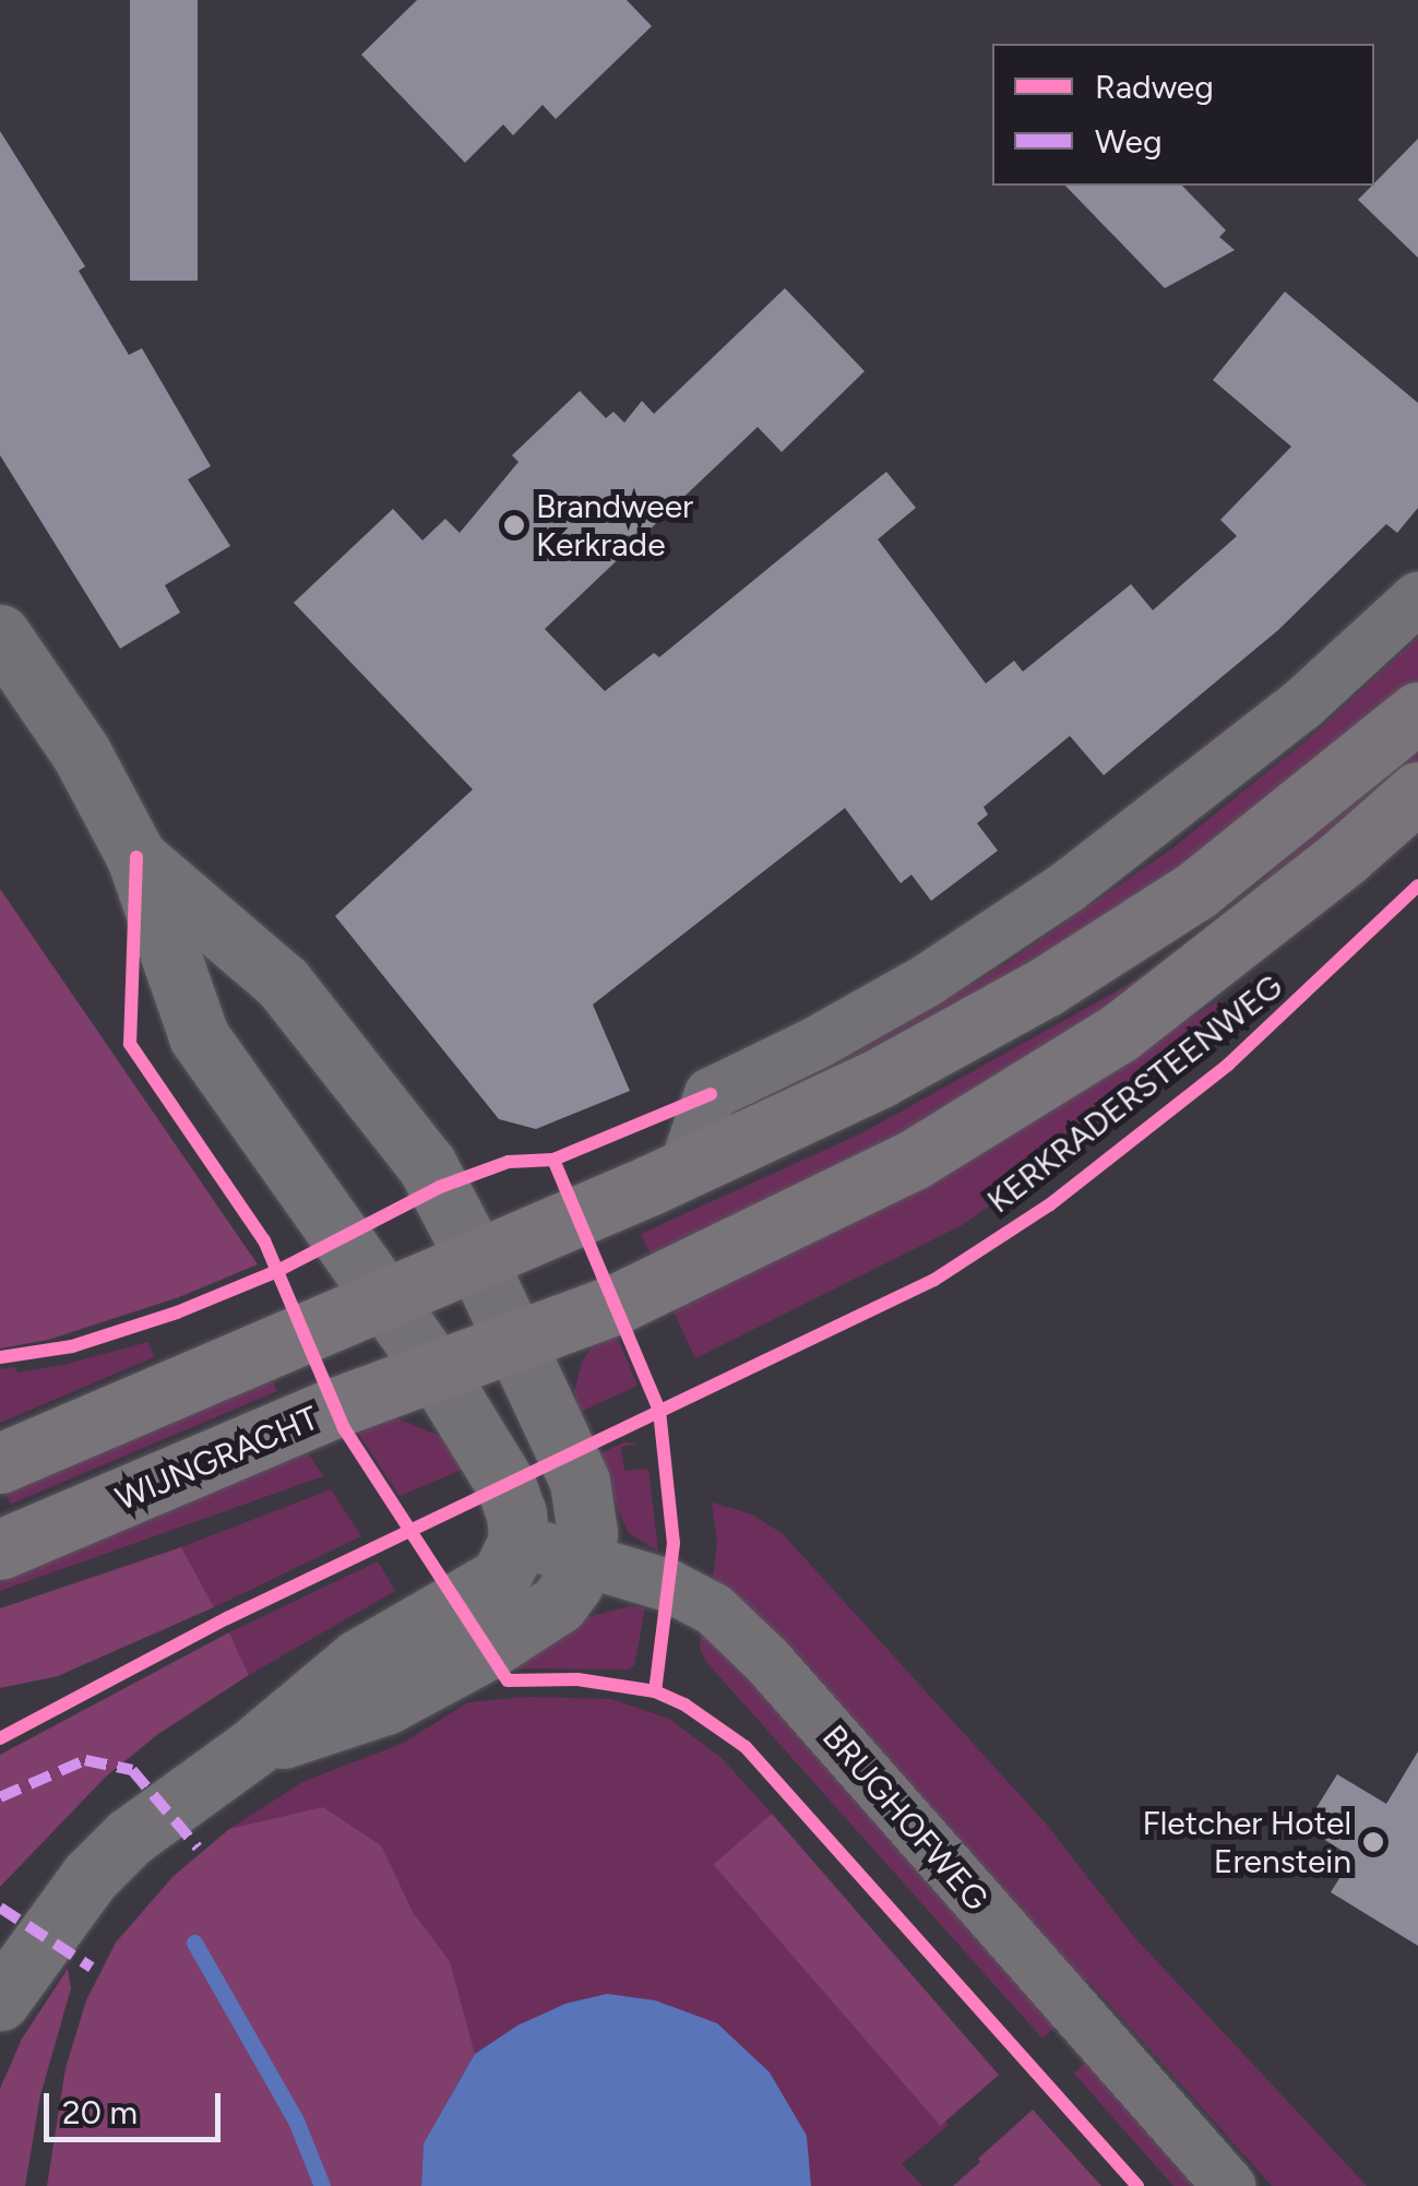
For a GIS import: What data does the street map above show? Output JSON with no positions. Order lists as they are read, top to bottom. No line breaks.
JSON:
{"streets":{"main road":["KERKRADERSTEENWEG","WIJNGRACHT"],"street":["BRUGHOFWEG"]},"crossings":[["KERKRADERSTEENWEG","WIJNGRACHT"]],"places":["Brandweer Kerkrade","Fletcher Hotel Erenstein"],"legend":["Radweg","Weg"],"scale_bar":"20 m"}
